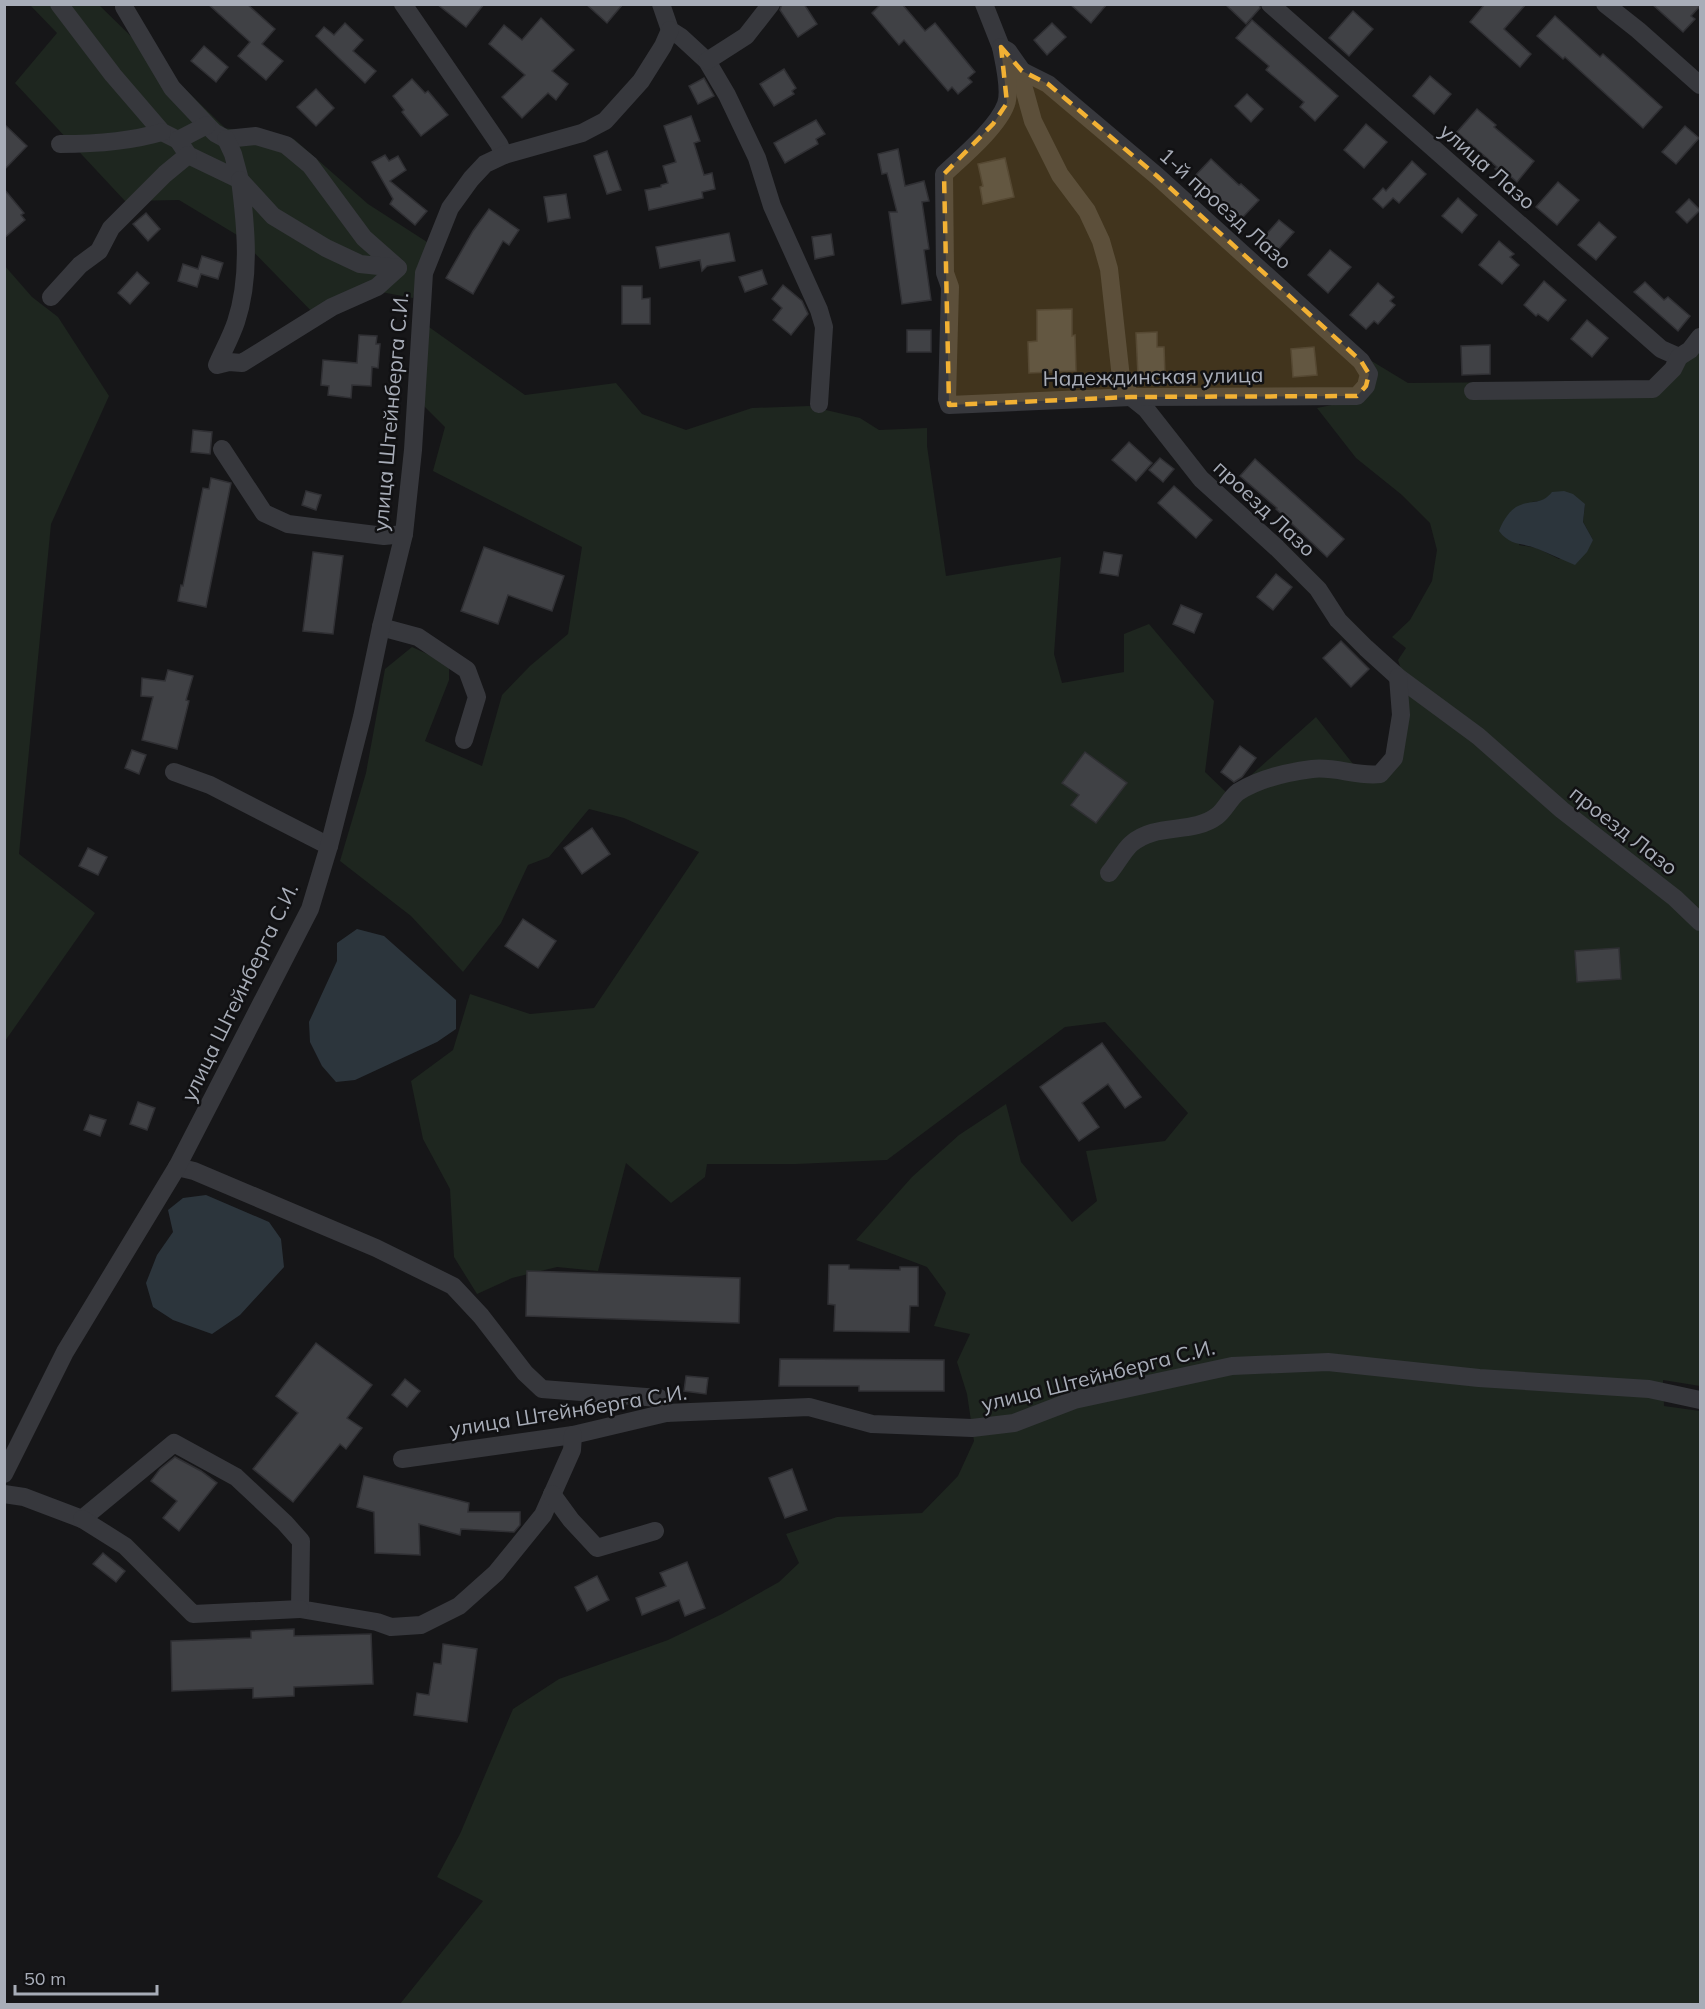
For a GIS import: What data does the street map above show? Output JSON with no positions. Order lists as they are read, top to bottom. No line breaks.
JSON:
{"streets":{"street":["улица Лазо","1-й проезд Лазо","Надеждинская улица","улица Штейнберга С.И.","проезд Лазо"]},"crossings":[["1-й проезд Лазо","Надеждинская улица"],["1-й проезд Лазо","проезд Лазо"],["Надеждинская улица","проезд Лазо"]],"scale_bar":"50 m"}
